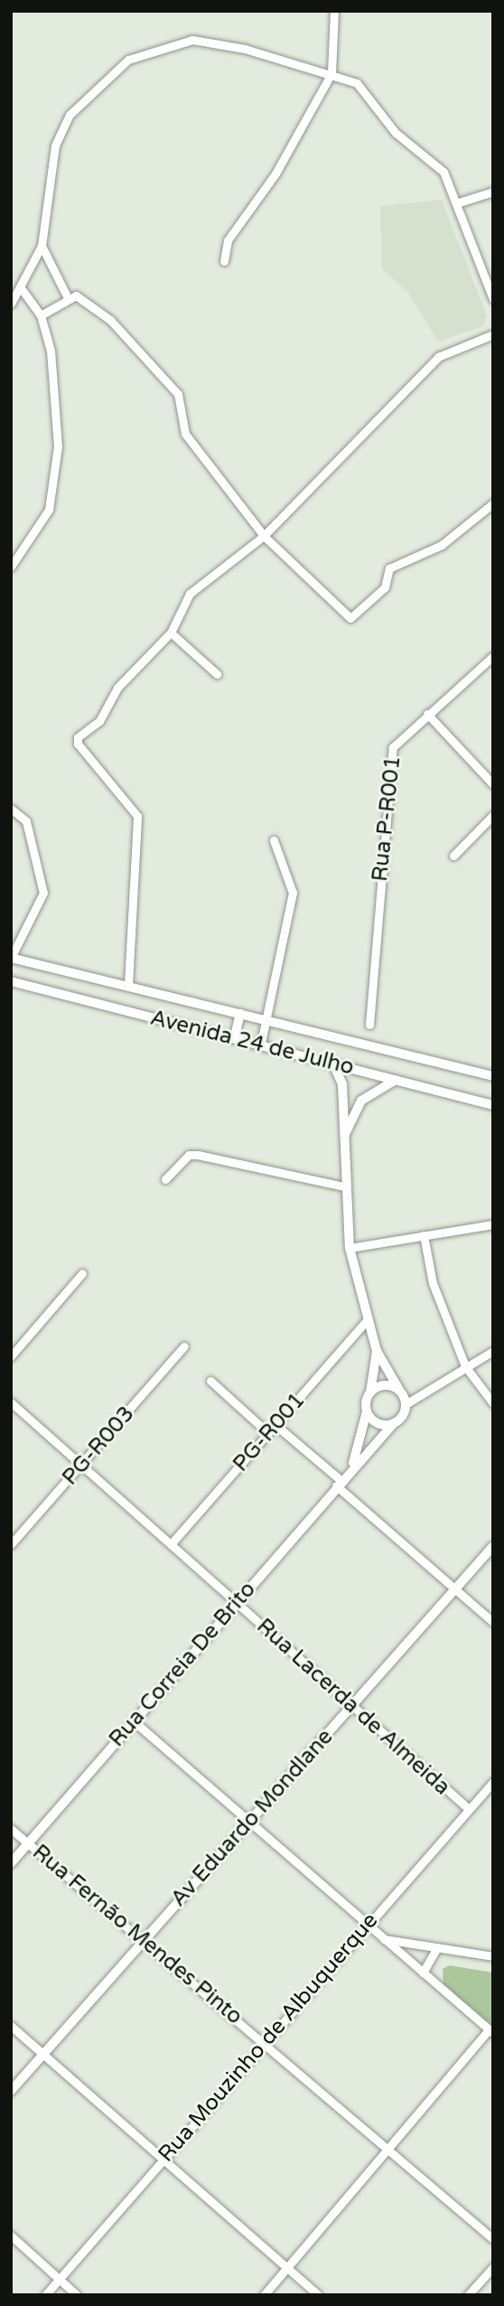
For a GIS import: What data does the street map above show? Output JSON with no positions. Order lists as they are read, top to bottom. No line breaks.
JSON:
{"streets":{"street":["Rua P-R001","Avenida 24 de Julho","PG-R001","PG-R003","Rua Correia De Brito","Rua Lacerda de Almeida","Av Eduardo Mondlane","Rua Fernão Mendes Pinto","Rua Mouzinho de Albuquerque"]},"crossings":[["PG-R001","Rua Lacerda de Almeida"],["PG-R003","Rua Lacerda de Almeida"],["Rua Correia De Brito","Rua Lacerda de Almeida"],["Rua Correia De Brito","Rua Fernão Mendes Pinto"],["Rua Lacerda de Almeida","Av Eduardo Mondlane"],["Rua Lacerda de Almeida","Rua Mouzinho de Albuquerque"],["Av Eduardo Mondlane","Rua Fernão Mendes Pinto"],["Rua Fernão Mendes Pinto","Rua Mouzinho de Albuquerque"]]}
